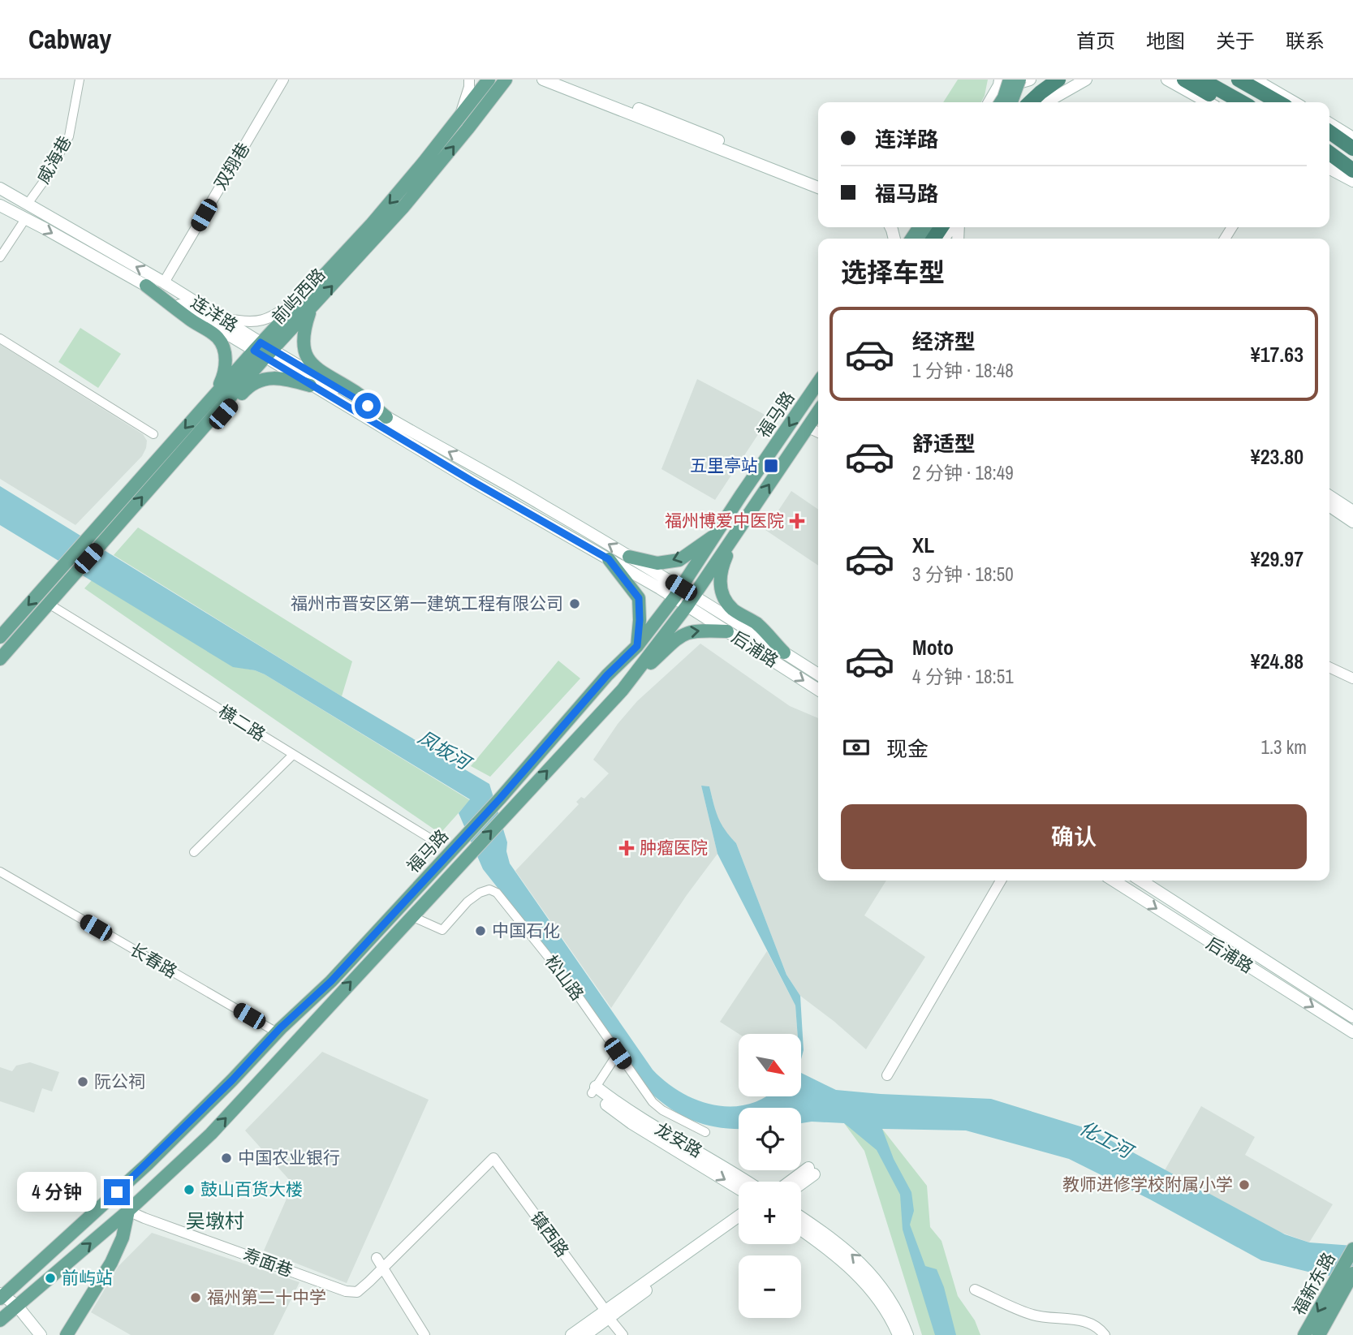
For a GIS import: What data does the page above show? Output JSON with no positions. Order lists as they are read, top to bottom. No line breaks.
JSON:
{"streets":{"main road":["前屿西路","连洋路","福马路","后浦路","龙安路","福新东路"],"street":["威海巷","双翔巷","横二路","长春路","松山路","镇西路","寿面巷"]},"crossings":[["威海巷","连洋路"],["双翔巷","连洋路"],["前屿西路","连洋路"],["前屿西路","横二路"],["连洋路","福马路"],["连洋路","后浦路"],["福马路","后浦路"],["福马路","长春路"],["福马路","松山路"],["福马路","寿面巷"],["镇西路","寿面巷"]],"districts":["吴墩村"],"water":["凤坂河","化工河"],"places":{"transit":["五里亭站"],"health":["福州博爱中医院","肿瘤医院"],"other":["福州市晋安区第一建筑工程有限公司","中国石化","阮公祠","中国农业银行","教师进修学校附属小学","鼓山百货大楼","前屿站","福州第二十中学"]},"north":"bottom right","page":{"header":"Cabway","nav":["首页","地图","关于","联系"],"banner":["连洋路","福马路"],"heading":"选择车型","list":[{"name":"经济型","note":"1 分钟 · 18:48","value":"¥17.63"},{"name":"舒适型","note":"2 分钟 · 18:49","value":"¥23.80"},{"name":"XL","note":"3 分钟 · 18:50","value":"¥29.97"},{"name":"Moto","note":"4 分钟 · 18:51","value":"¥24.88"}],"pay":["现金","1.3 km"],"buttons":"确认","map_buttons":["+","−"],"bubble":"4 分钟"}}
